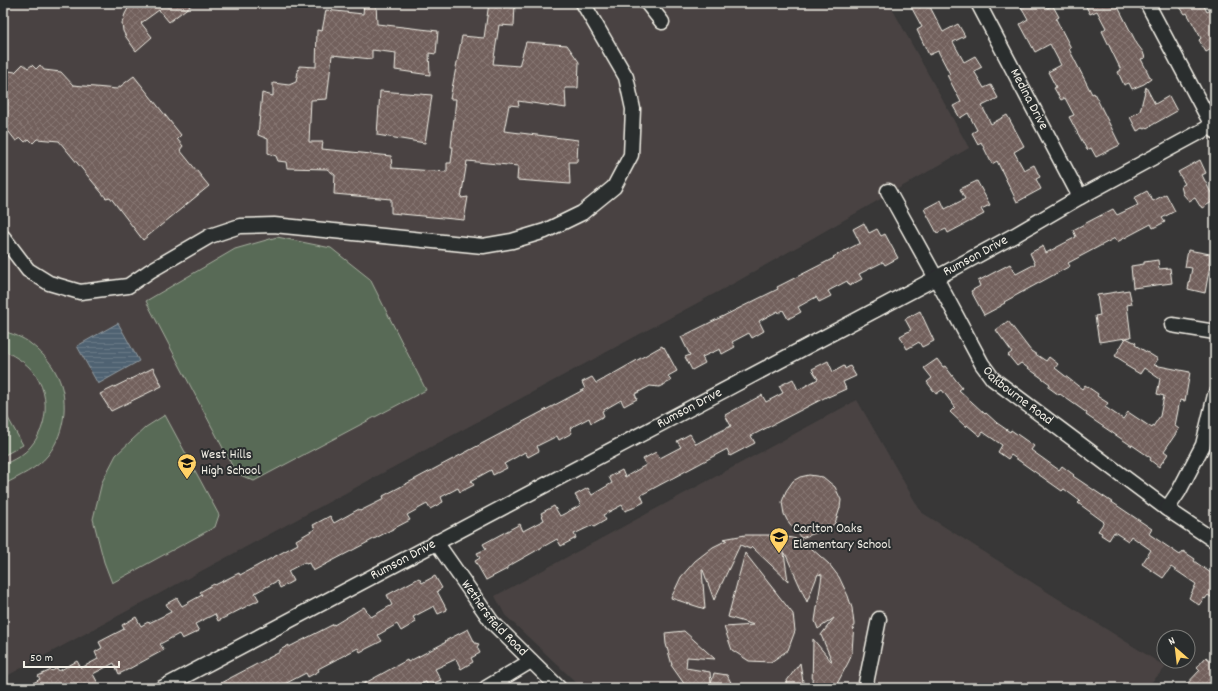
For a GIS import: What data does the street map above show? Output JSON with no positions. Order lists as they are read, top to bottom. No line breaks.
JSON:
{"streets":{"street":["Medina Drive","Rumson Drive","Oakbourne Road","Wethersfield Road"]},"crossings":[["Medina Drive","Rumson Drive"],["Rumson Drive","Oakbourne Road"],["Rumson Drive","Wethersfield Road"]],"places":{"school or university":["West Hills High School","Carlton Oaks Elementary School"]},"scale_bar":"50 m","north":"top left"}
